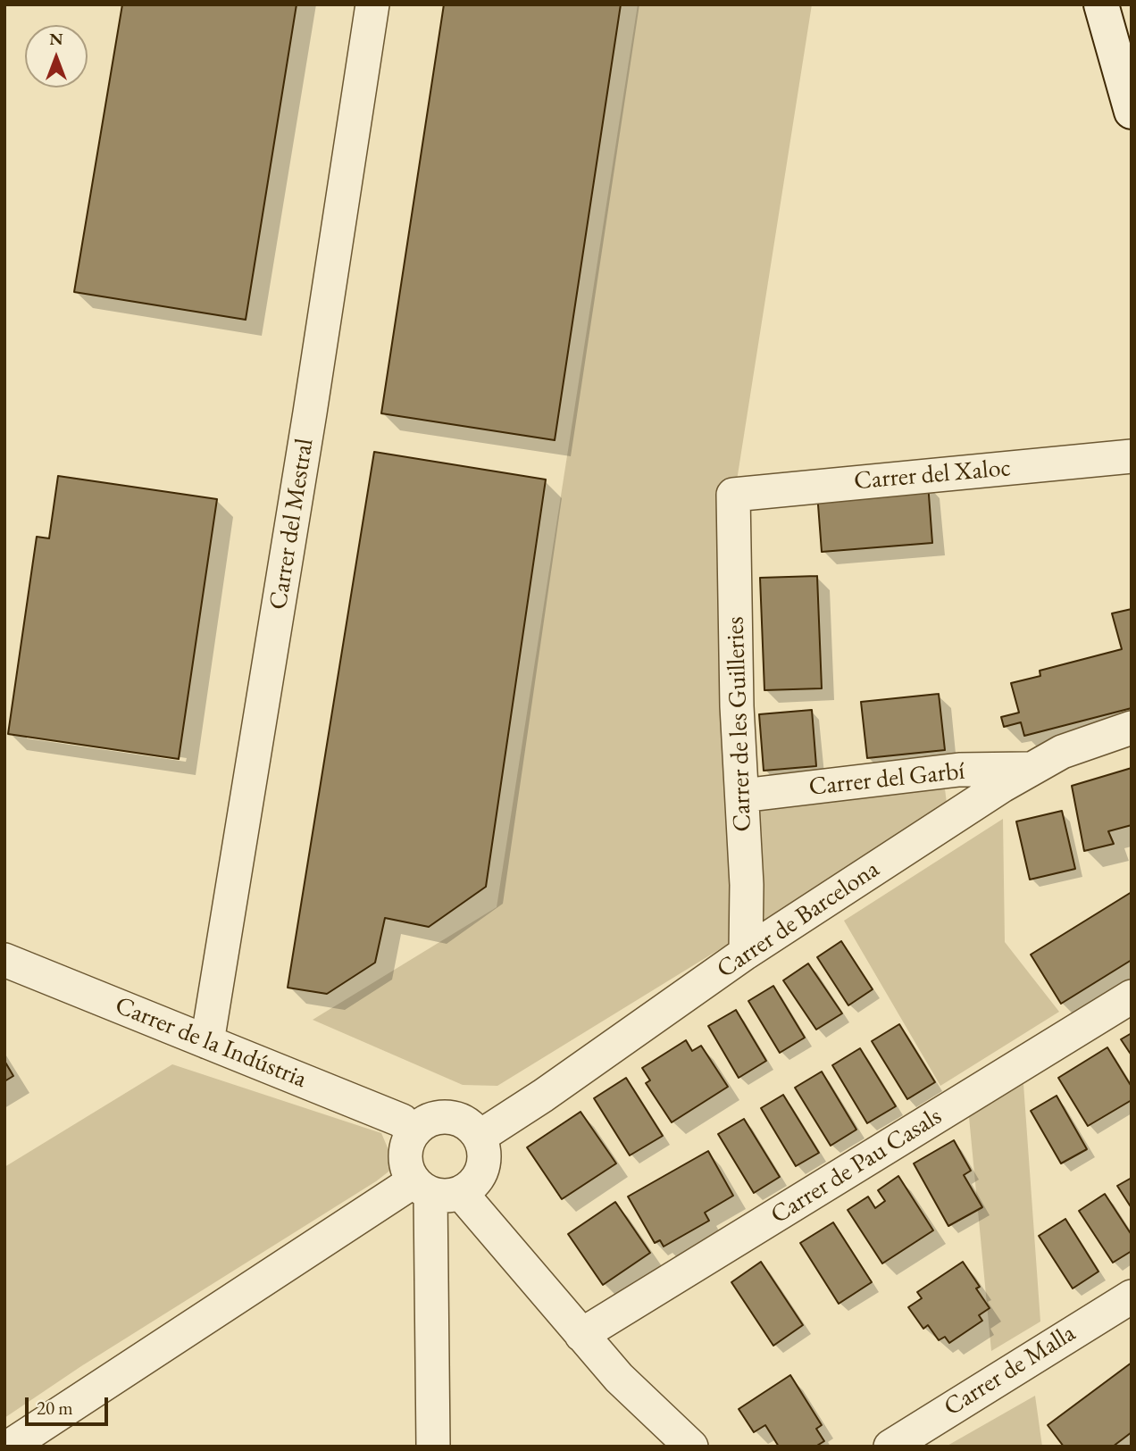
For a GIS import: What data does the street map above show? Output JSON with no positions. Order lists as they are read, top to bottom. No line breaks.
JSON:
{"streets":{"street":["Carrer del Xaloc","Carrer del Mestral","Carrer de les Guilleries","Carrer del Garbí","Carrer de Barcelona","Carrer de la Indústria","Carrer de Pau Casals","Carrer de Malla"]},"crossings":[["Carrer del Xaloc","Carrer de les Guilleries"],["Carrer del Mestral","Carrer de la Indústria"],["Carrer de les Guilleries","Carrer del Garbí"],["Carrer de les Guilleries","Carrer de Barcelona"],["Carrer del Garbí","Carrer de Barcelona"],["Carrer de Barcelona","Carrer de la Indústria"]],"scale_bar":"20 m","north":"top"}
